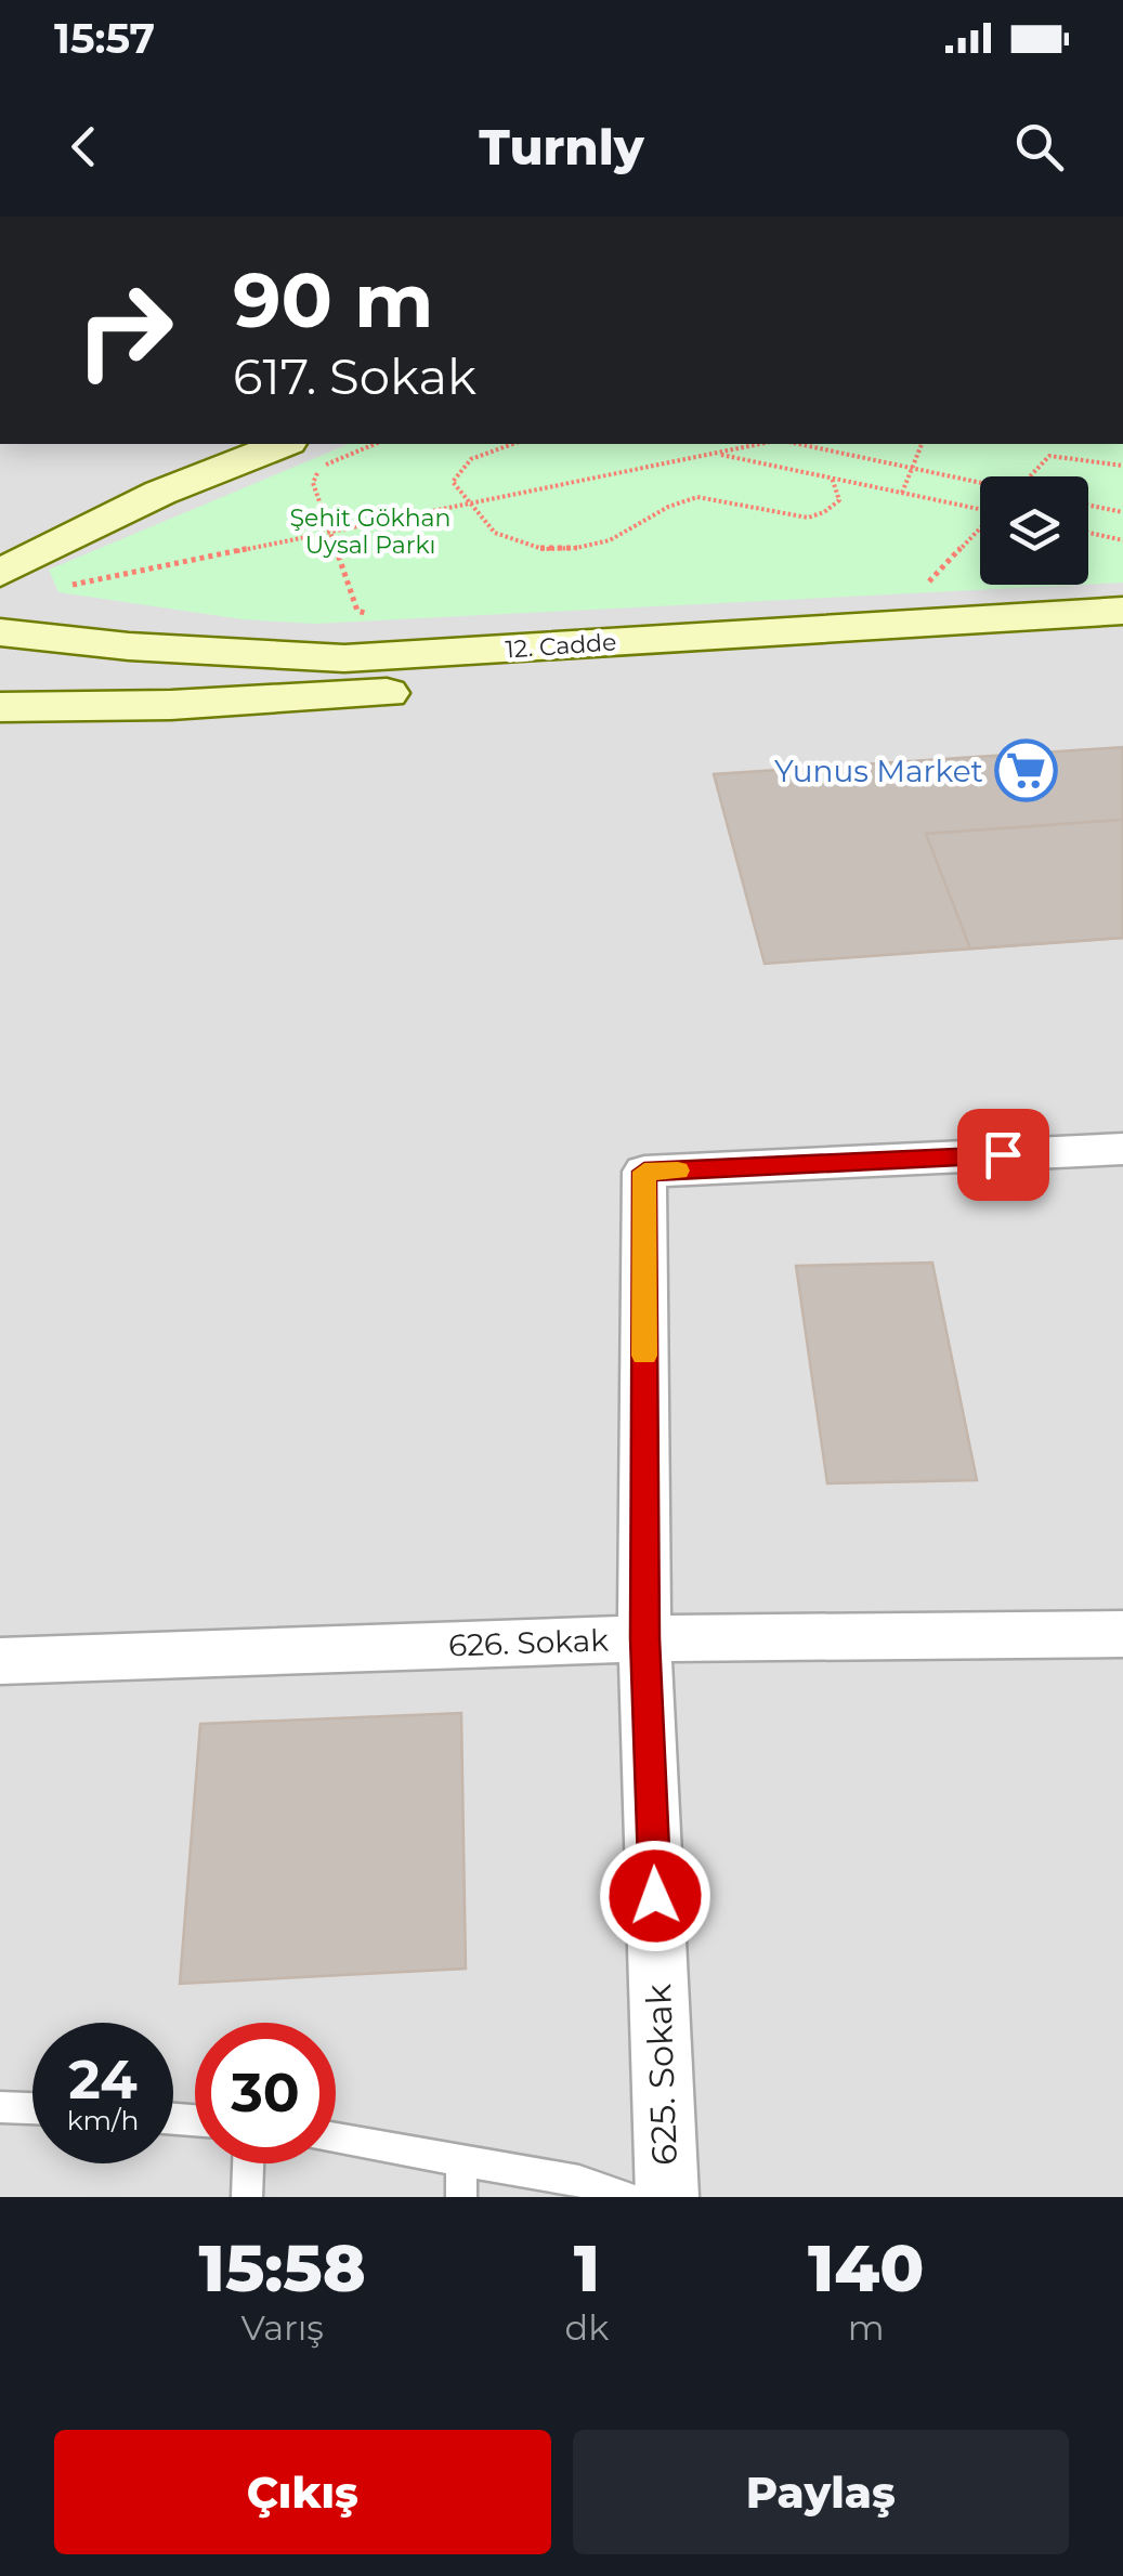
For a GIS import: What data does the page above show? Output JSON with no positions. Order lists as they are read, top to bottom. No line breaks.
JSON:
{"streets":{"main road":["12. Cadde"],"street":["626. Sokak","625. Sokak"]},"crossings":[["626. Sokak","625. Sokak"]],"parks":["Şehit Gökhan Uysal Parkı"],"places":{"supermarket":["Yunus Market"]},"page":{"status":"15:57","header":"Turnly","turn":["90 m","617. Sokak"],"speed":"24 km/h","limit":"30","eta":["15:58","Varış","1","dk","140","m"],"buttons":["Çıkış","Paylaş"]}}
